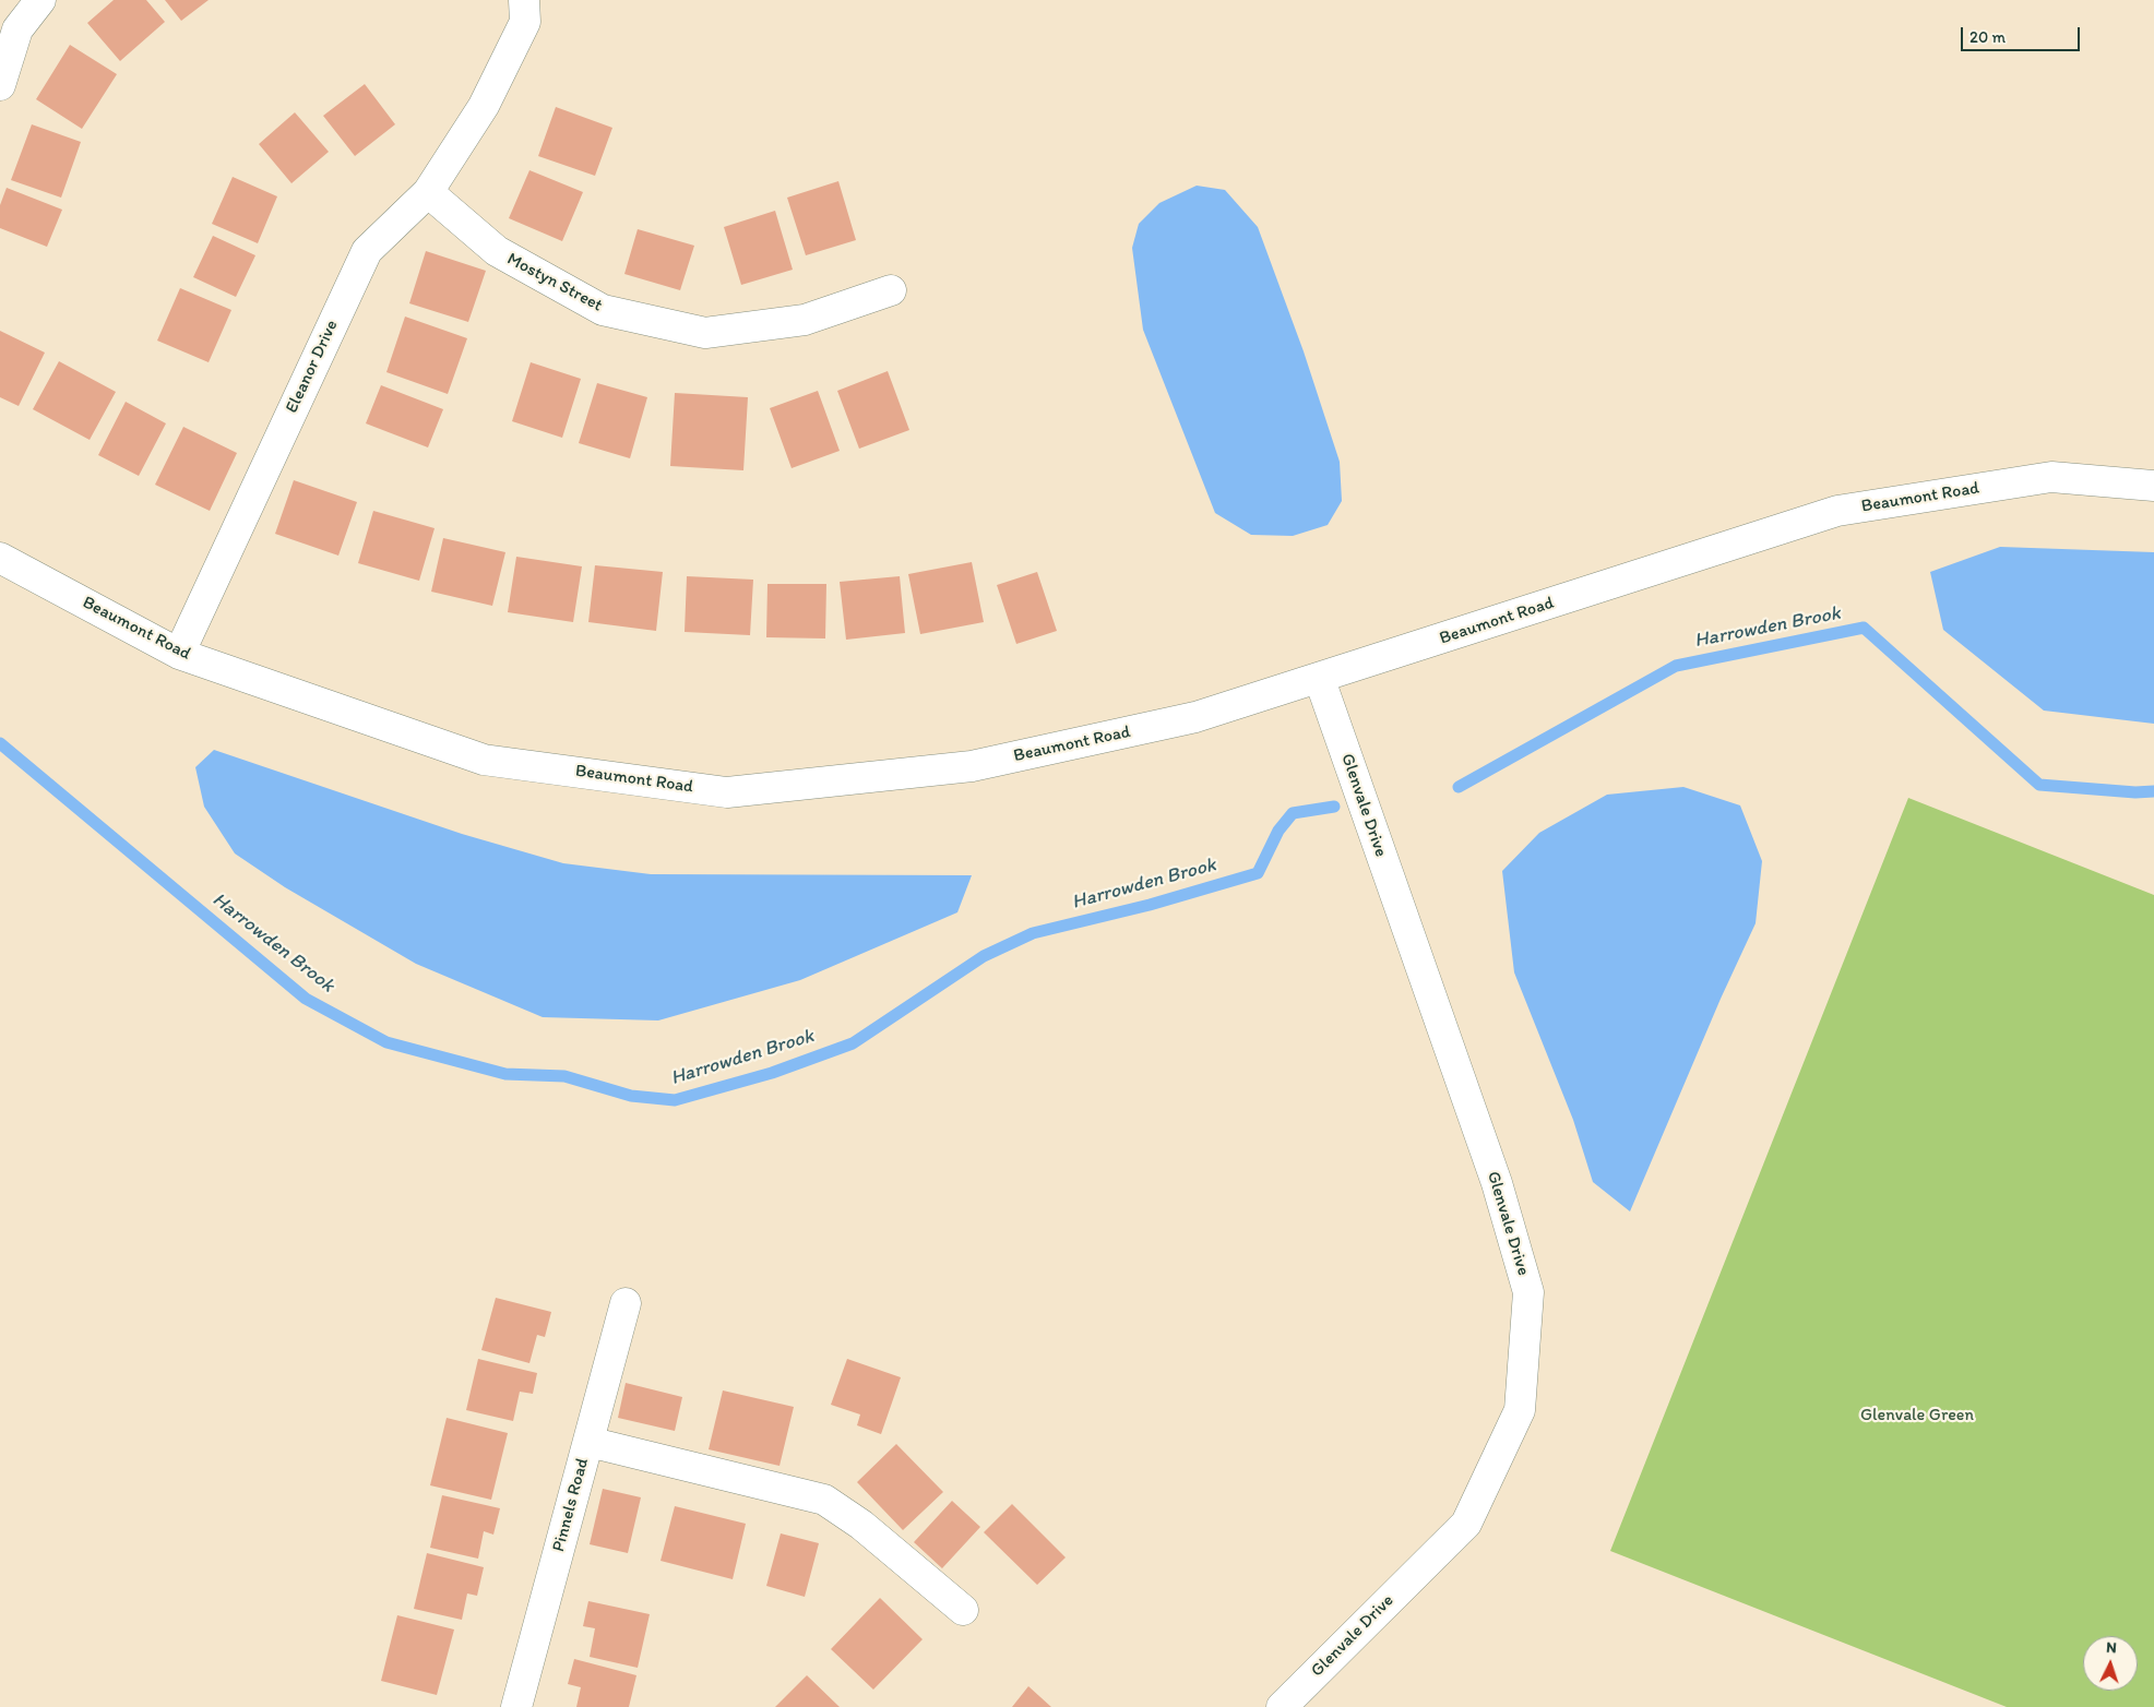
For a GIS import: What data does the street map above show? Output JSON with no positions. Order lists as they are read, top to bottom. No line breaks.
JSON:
{"streets":{"street":["Mostyn Street","Eleanor Drive","Beaumont Road","Glenvale Drive","Pinnels Road"]},"crossings":[["Mostyn Street","Eleanor Drive"],["Eleanor Drive","Beaumont Road"],["Beaumont Road","Glenvale Drive"]],"water":["Harrowden Brook"],"parks":["Glenvale Green"],"scale_bar":"20 m","north":"top"}
